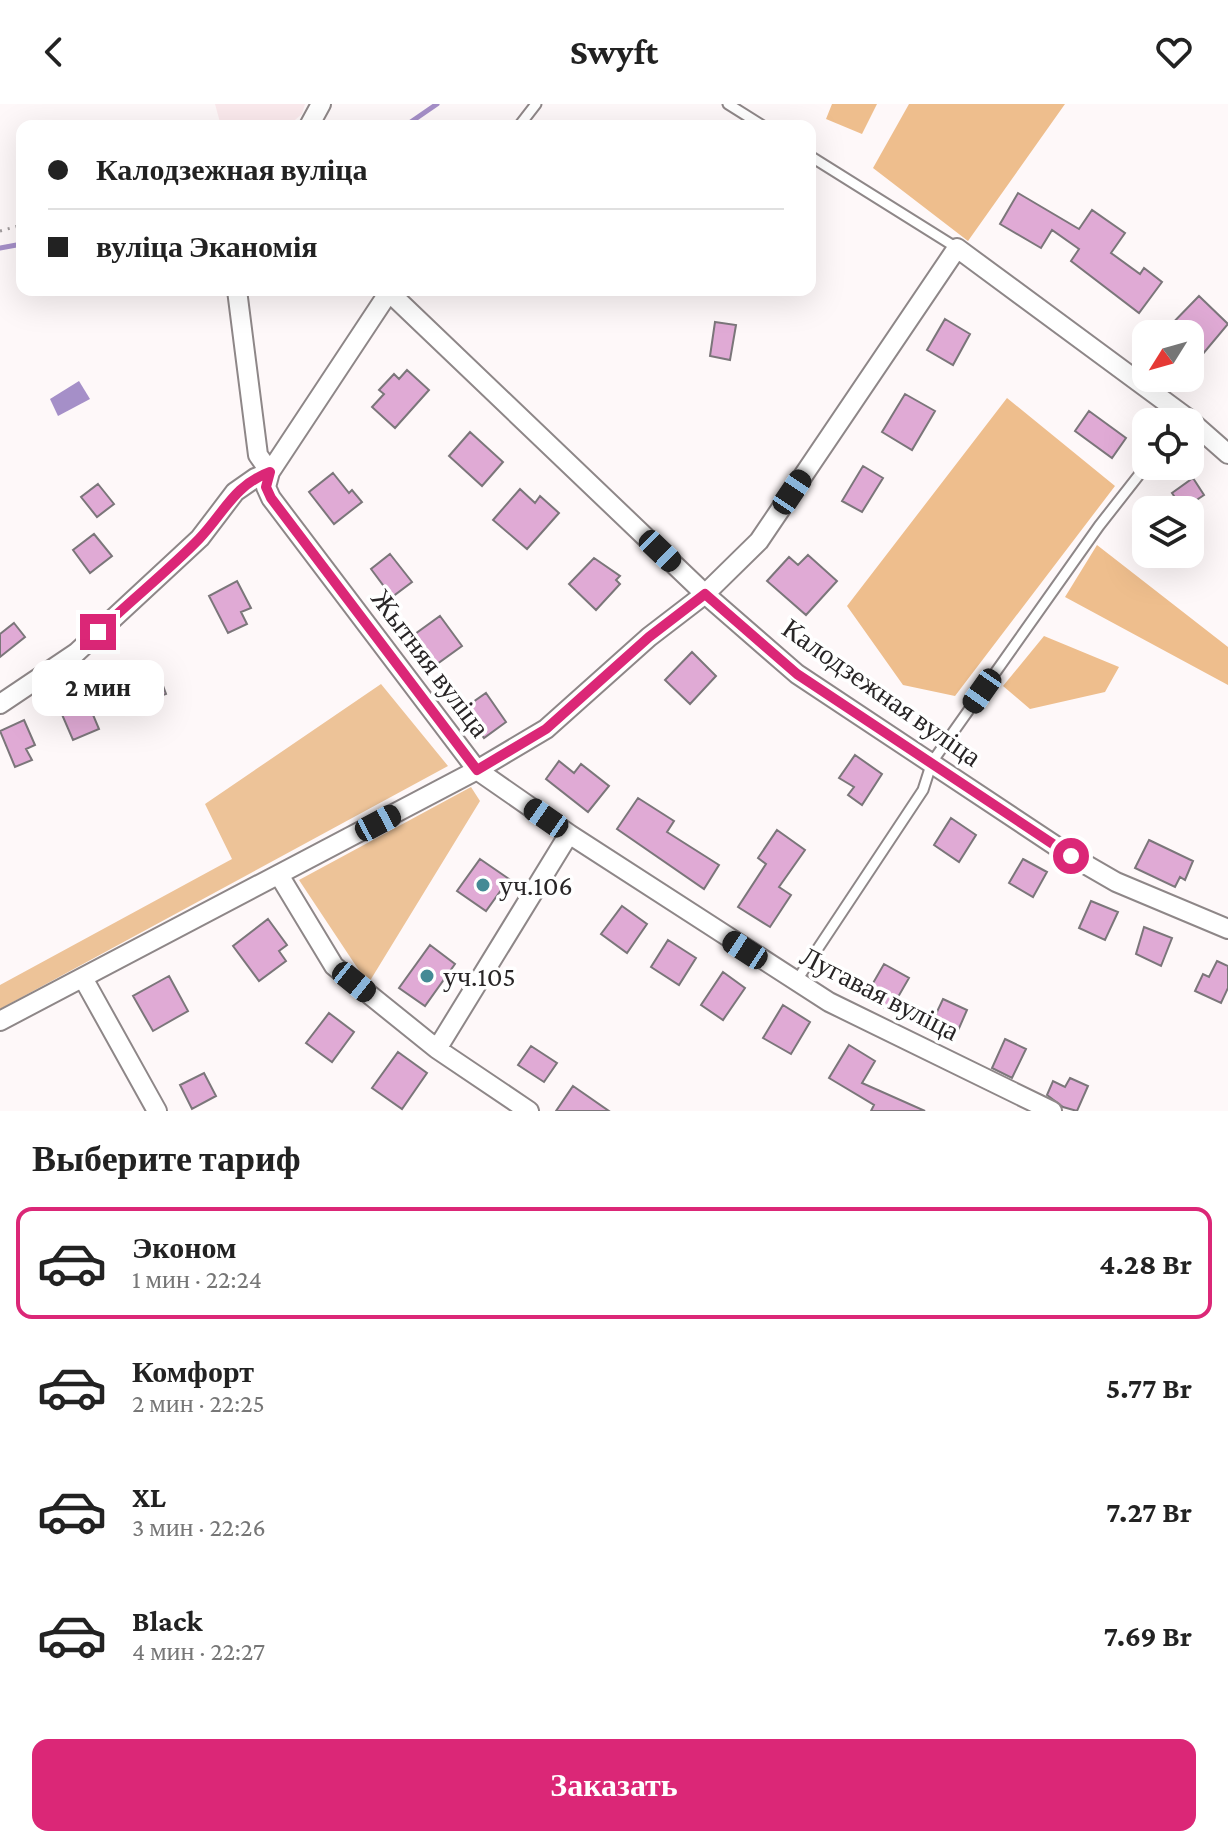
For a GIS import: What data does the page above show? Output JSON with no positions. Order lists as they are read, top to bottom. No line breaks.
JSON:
{"streets":{"street":["Жытняя вуліца","Калодзежная вуліца","Лугавая вуліца"]},"crossings":[["Жытняя вуліца","Калодзежная вуліца"],["Жытняя вуліца","Лугавая вуліца"]],"places":["уч.106","уч.105"],"north":"bottom left","page":{"header":"Swyft","banner":["Калодзежная вуліца","вуліца Эканомія"],"bubble":"2 мин","heading":"Выберите тариф","list":[{"name":"Эконом","note":"1 мин · 22:24","value":"4.28 Br"},{"name":"Комфорт","note":"2 мин · 22:25","value":"5.77 Br"},{"name":"XL","note":"3 мин · 22:26","value":"7.27 Br"},{"name":"Black","note":"4 мин · 22:27","value":"7.69 Br"}],"buttons":"Заказать"}}
